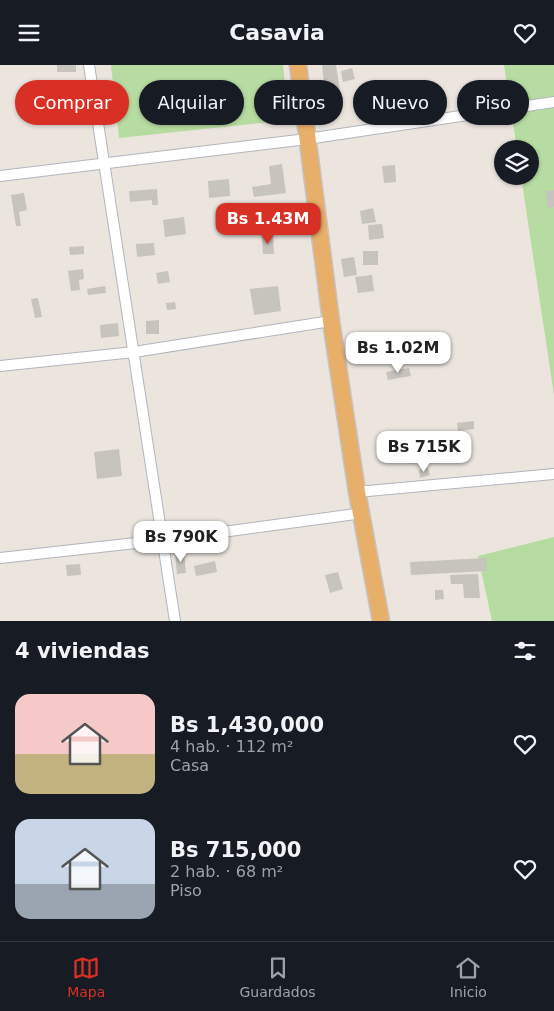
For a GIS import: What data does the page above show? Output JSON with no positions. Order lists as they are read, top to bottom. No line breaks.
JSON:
{"page":{"header":"Casavia","chip":["Comprar","Alquilar","Filtros","Nuevo","Piso"],"price":["Bs 1.43M","Bs 1.02M","Bs 715K","Bs 790K"],"heading":"4 viviendas","list":[{"name":"Bs 1,430,000","note":"4 hab. · 112 m² · Casa"},{"name":"Bs 715,000","note":"2 hab. · 68 m² · Piso"}],"tabs":["Mapa","Guardados","Inicio"]}}
